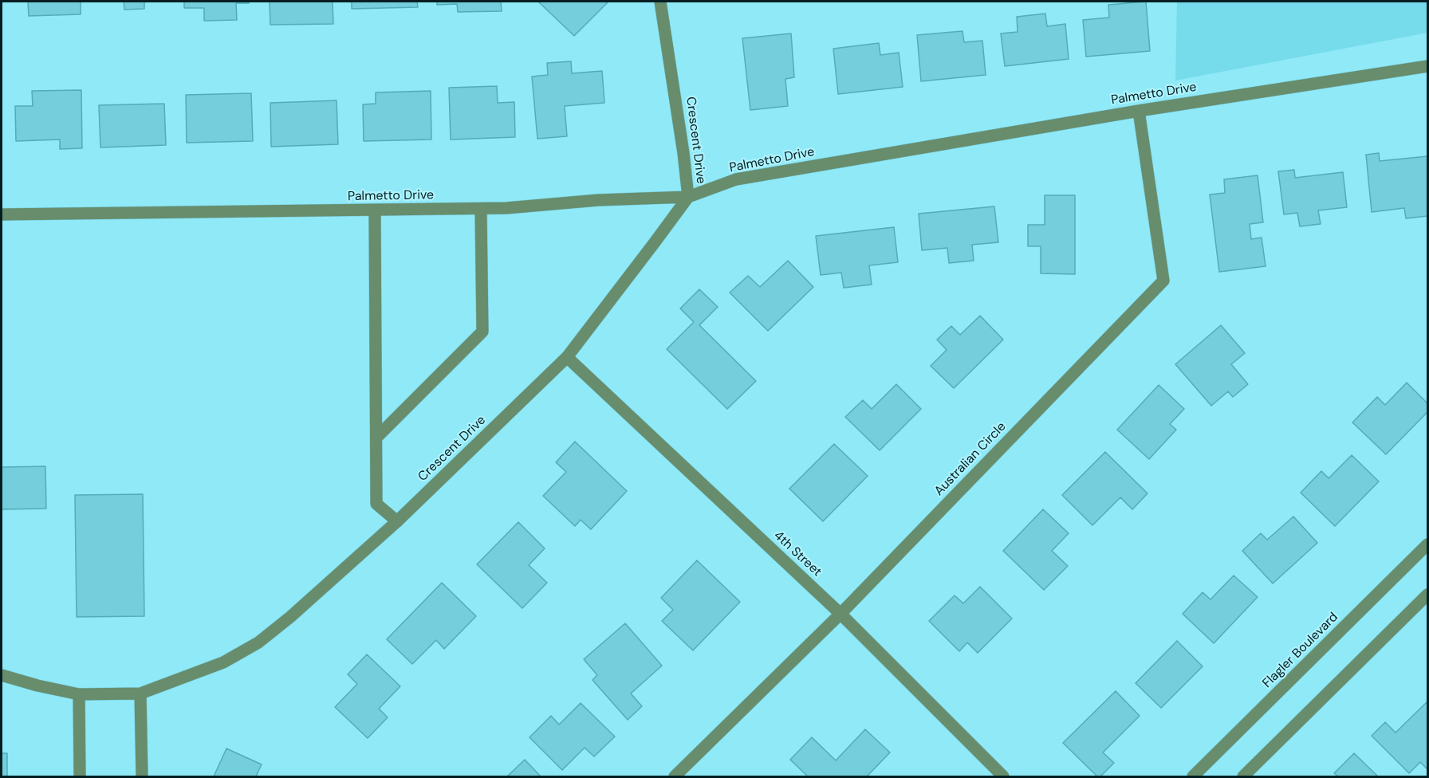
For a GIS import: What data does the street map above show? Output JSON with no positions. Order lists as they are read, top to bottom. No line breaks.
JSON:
{"streets":{"street":["Palmetto Drive","Crescent Drive","Australian Circle","4th Street","Flagler Boulevard"]},"crossings":[["Palmetto Drive","Crescent Drive"],["Palmetto Drive","Australian Circle"],["Crescent Drive","4th Street"],["Australian Circle","4th Street"]]}
